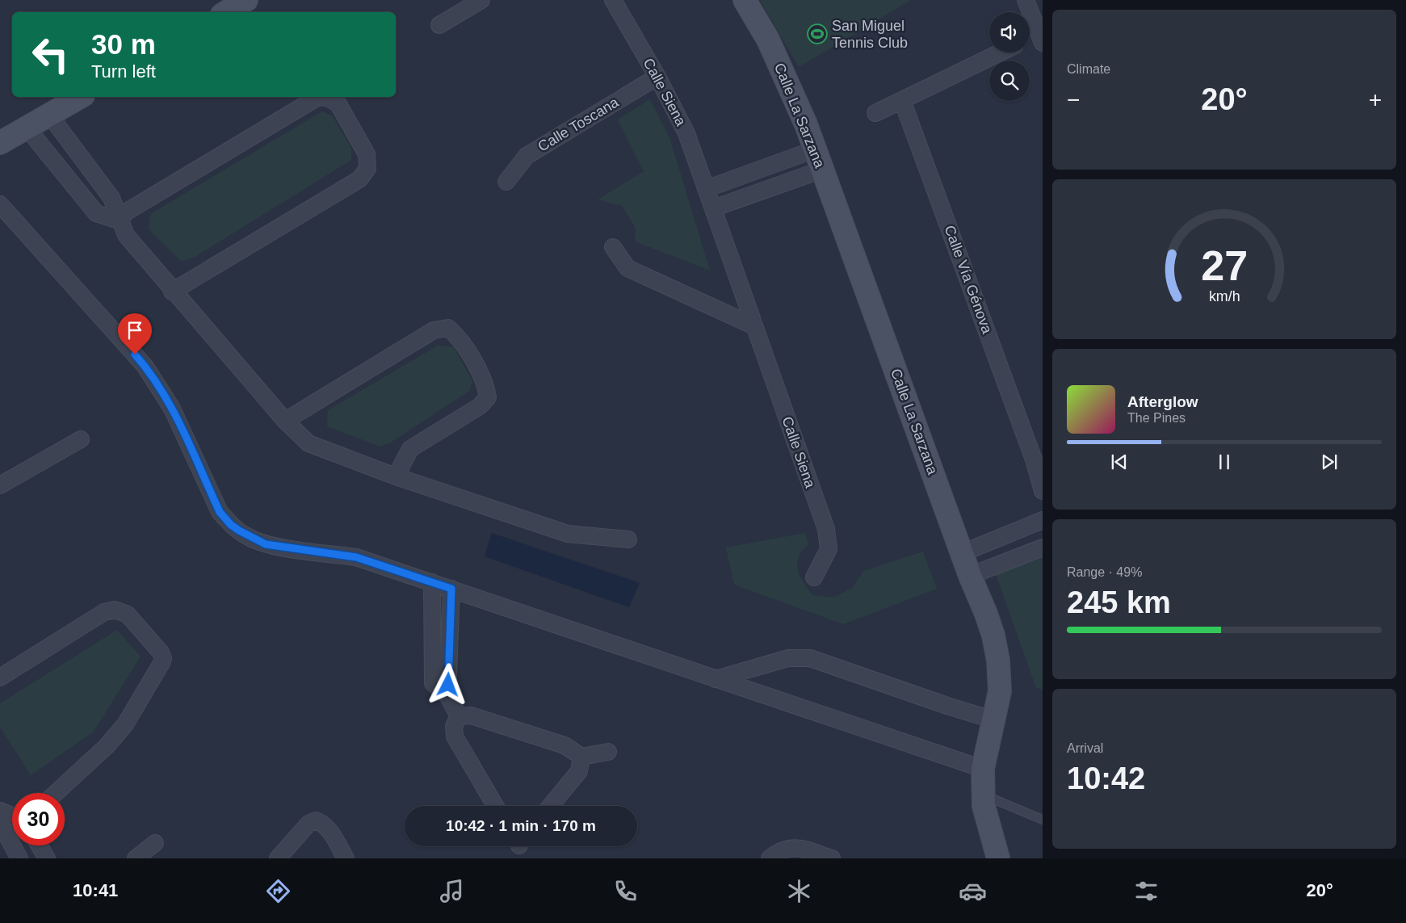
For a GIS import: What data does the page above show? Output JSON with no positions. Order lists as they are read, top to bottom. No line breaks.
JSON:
{"streets":{"street":["Calle Siena","Calle La Sarzana","Calle Toscana","Calle Vía Génova"]},"crossings":[["Calle Siena","Calle Toscana"]],"places":{"sports":["San Miguel Tennis Club"]},"page":{"tile":["Climate",["Range · 49%","245 km"],["Arrival","10:42"]],"turn":["30 m","Turn left"],"heat":["−","20°","+"],"song":["Afterglow","The Pines"],"limit":"30","trip":"10:42 · 1 min · 170 m","tabs":["10:41","20°"],"gauge":["27","km/h"]}}
